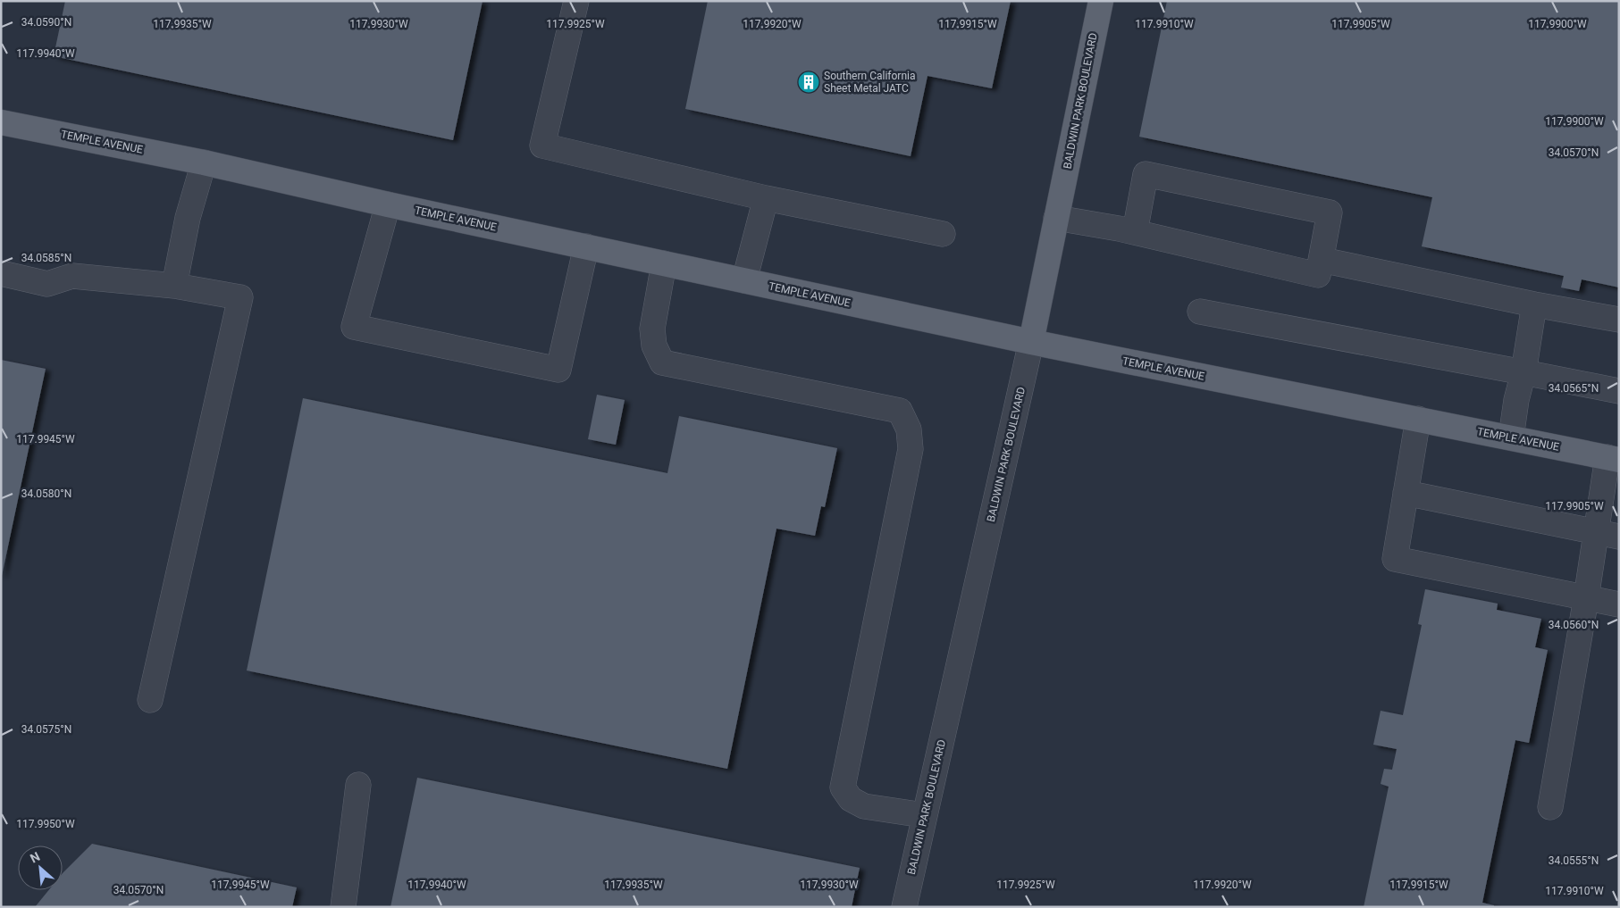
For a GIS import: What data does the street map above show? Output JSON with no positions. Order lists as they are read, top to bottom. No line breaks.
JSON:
{"streets":{"main road":["BALDWIN PARK BOULEVARD","TEMPLE AVENUE"]},"crossings":[["BALDWIN PARK BOULEVARD","TEMPLE AVENUE"]],"places":{"building":["Southern California Sheet Metal JATC"]},"north":"top left","coordinates":["34.0590°N","117.9935°W","117.9930°W","117.9925°W","117.9920°W","117.9915°W","117.9910°W","117.9905°W","117.9900°W","117.9940°W","34.0570°N","34.0585°N","34.0565°N","117.9945°W","34.0580°N","34.0560°N","34.0575°N","117.9950°W","34.0555°N"]}
